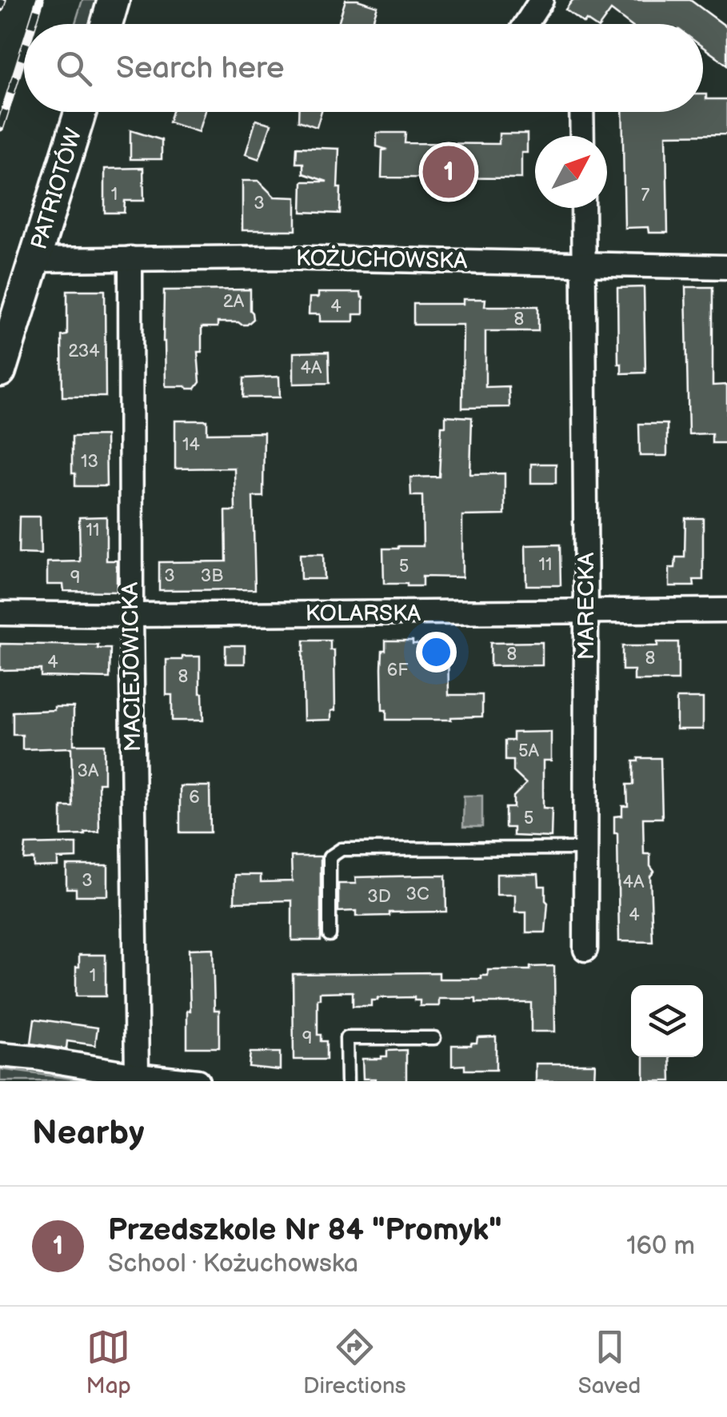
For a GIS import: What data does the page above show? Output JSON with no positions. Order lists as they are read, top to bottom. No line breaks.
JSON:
{"streets":{"main road":["PATRIOTÓW"],"street":["KOŻUCHOWSKA","MARECKA","KOLARSKA","MACIEJOWICKA"]},"crossings":[["PATRIOTÓW","KOŻUCHOWSKA"],["KOŻUCHOWSKA","MARECKA"],["KOŻUCHOWSKA","MACIEJOWICKA"],["MARECKA","KOLARSKA"],["KOLARSKA","MACIEJOWICKA"]],"house_numbers":["1","7","3","2A","4","8","234","4A","14","13","11","11","5","3","3B","9","8","8","4","6F","8","5A","3A","6","5","3","4A","3C","3D","4","1","9"],"north":"top right","page":{"search":"Search here","pins":"1","heading":"Nearby","list":[{"mark":"1","name":"Przedszkole Nr 84 \"Promyk\"","note":"School · Kożuchowska","value":"160 m"}],"nav":["Map","Directions","Saved"]}}
